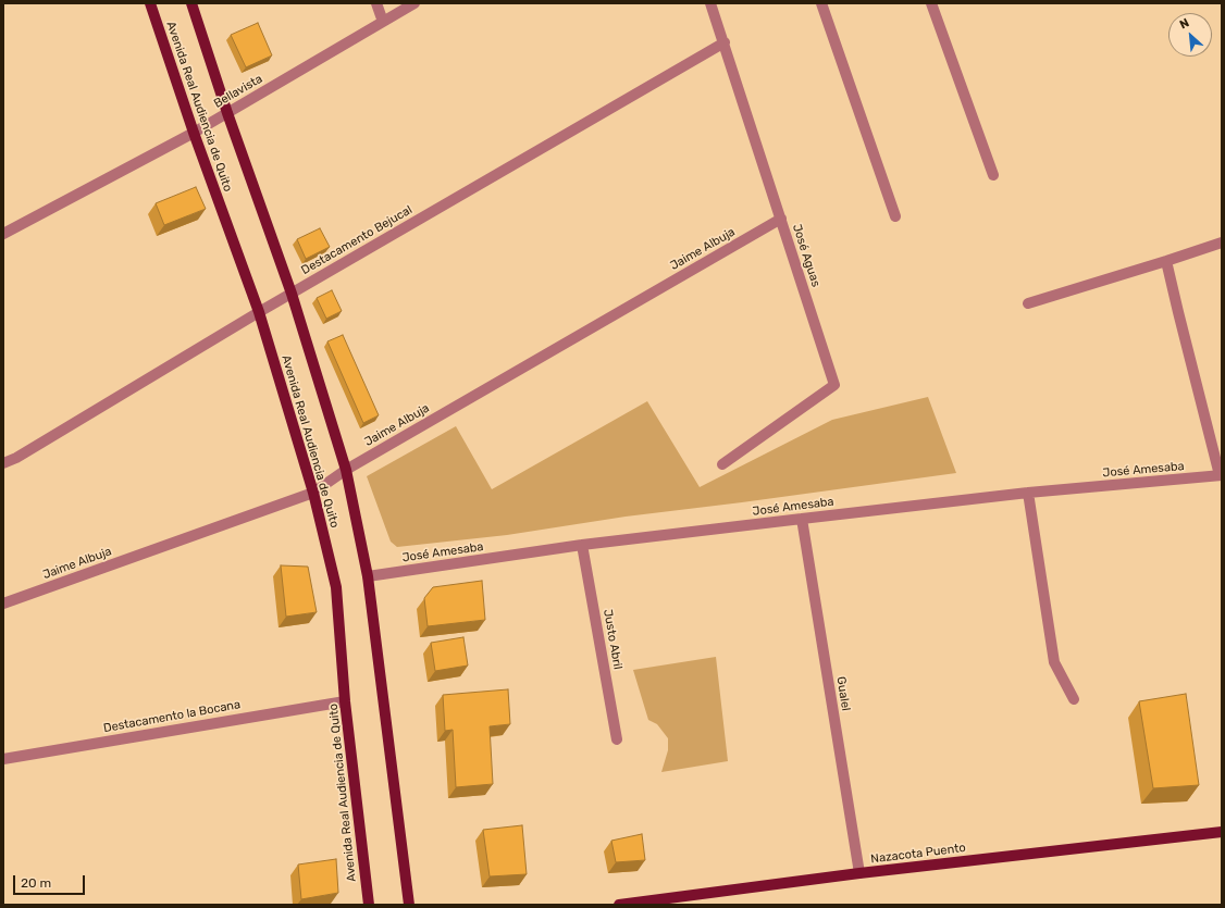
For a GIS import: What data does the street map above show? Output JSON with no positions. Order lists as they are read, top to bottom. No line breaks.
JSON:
{"streets":{"main road":["Avenida Real Audiencia de Quito","Nazacota Puento"],"street":["Bellavista","Destacamento Bejucal","Jaime Albuja","José Aguas","José Amesaba","Justo Abril","Gualel","Destacamento la Bocana"]},"crossings":[["Bellavista","Avenida Real Audiencia de Quito"],["Avenida Real Audiencia de Quito","Destacamento Bejucal"],["Avenida Real Audiencia de Quito","Jaime Albuja"],["Avenida Real Audiencia de Quito","José Amesaba"],["Avenida Real Audiencia de Quito","Destacamento la Bocana"],["Destacamento Bejucal","José Aguas"],["Jaime Albuja","José Aguas"],["José Amesaba","Justo Abril"],["José Amesaba","Gualel"],["Gualel","Nazacota Puento"]],"scale_bar":"20 m","north":"top left"}
